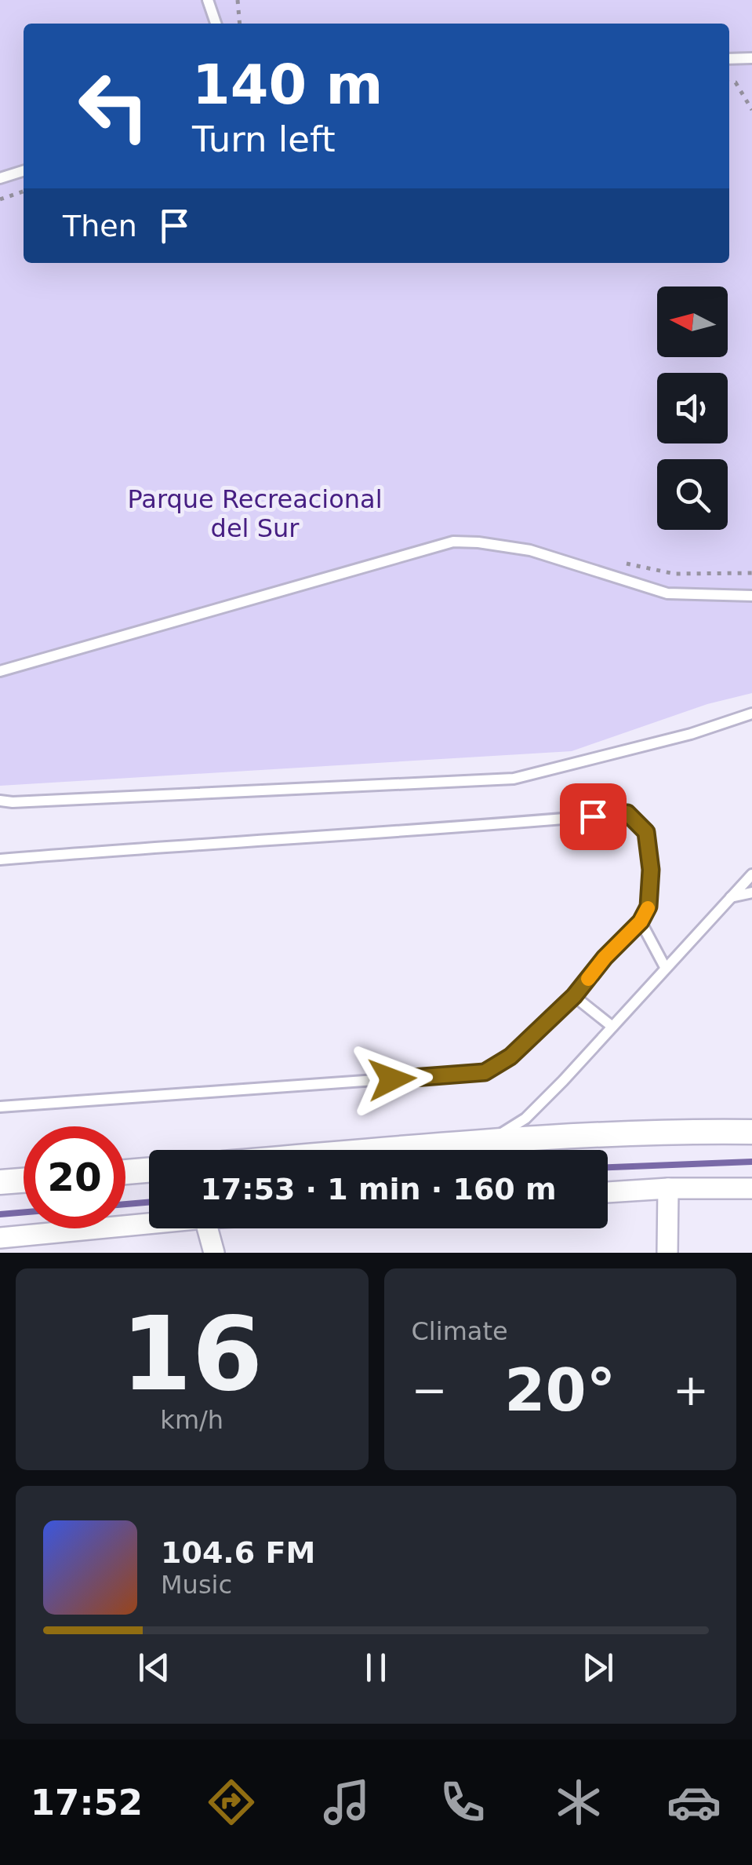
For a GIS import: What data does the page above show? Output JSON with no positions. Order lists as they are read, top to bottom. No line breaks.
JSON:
{"parks":["Parque Recreacional del Sur"],"north":"left","page":{"turn":["140 m","Turn left"],"then":"Then","limit":"20","trip":"17:53 · 1 min · 160 m","tile":[["16","km/h"],"Climate"],"heat":["−","20°","+"],"song":["104.6 FM","Music"],"tabs":"17:52"}}
